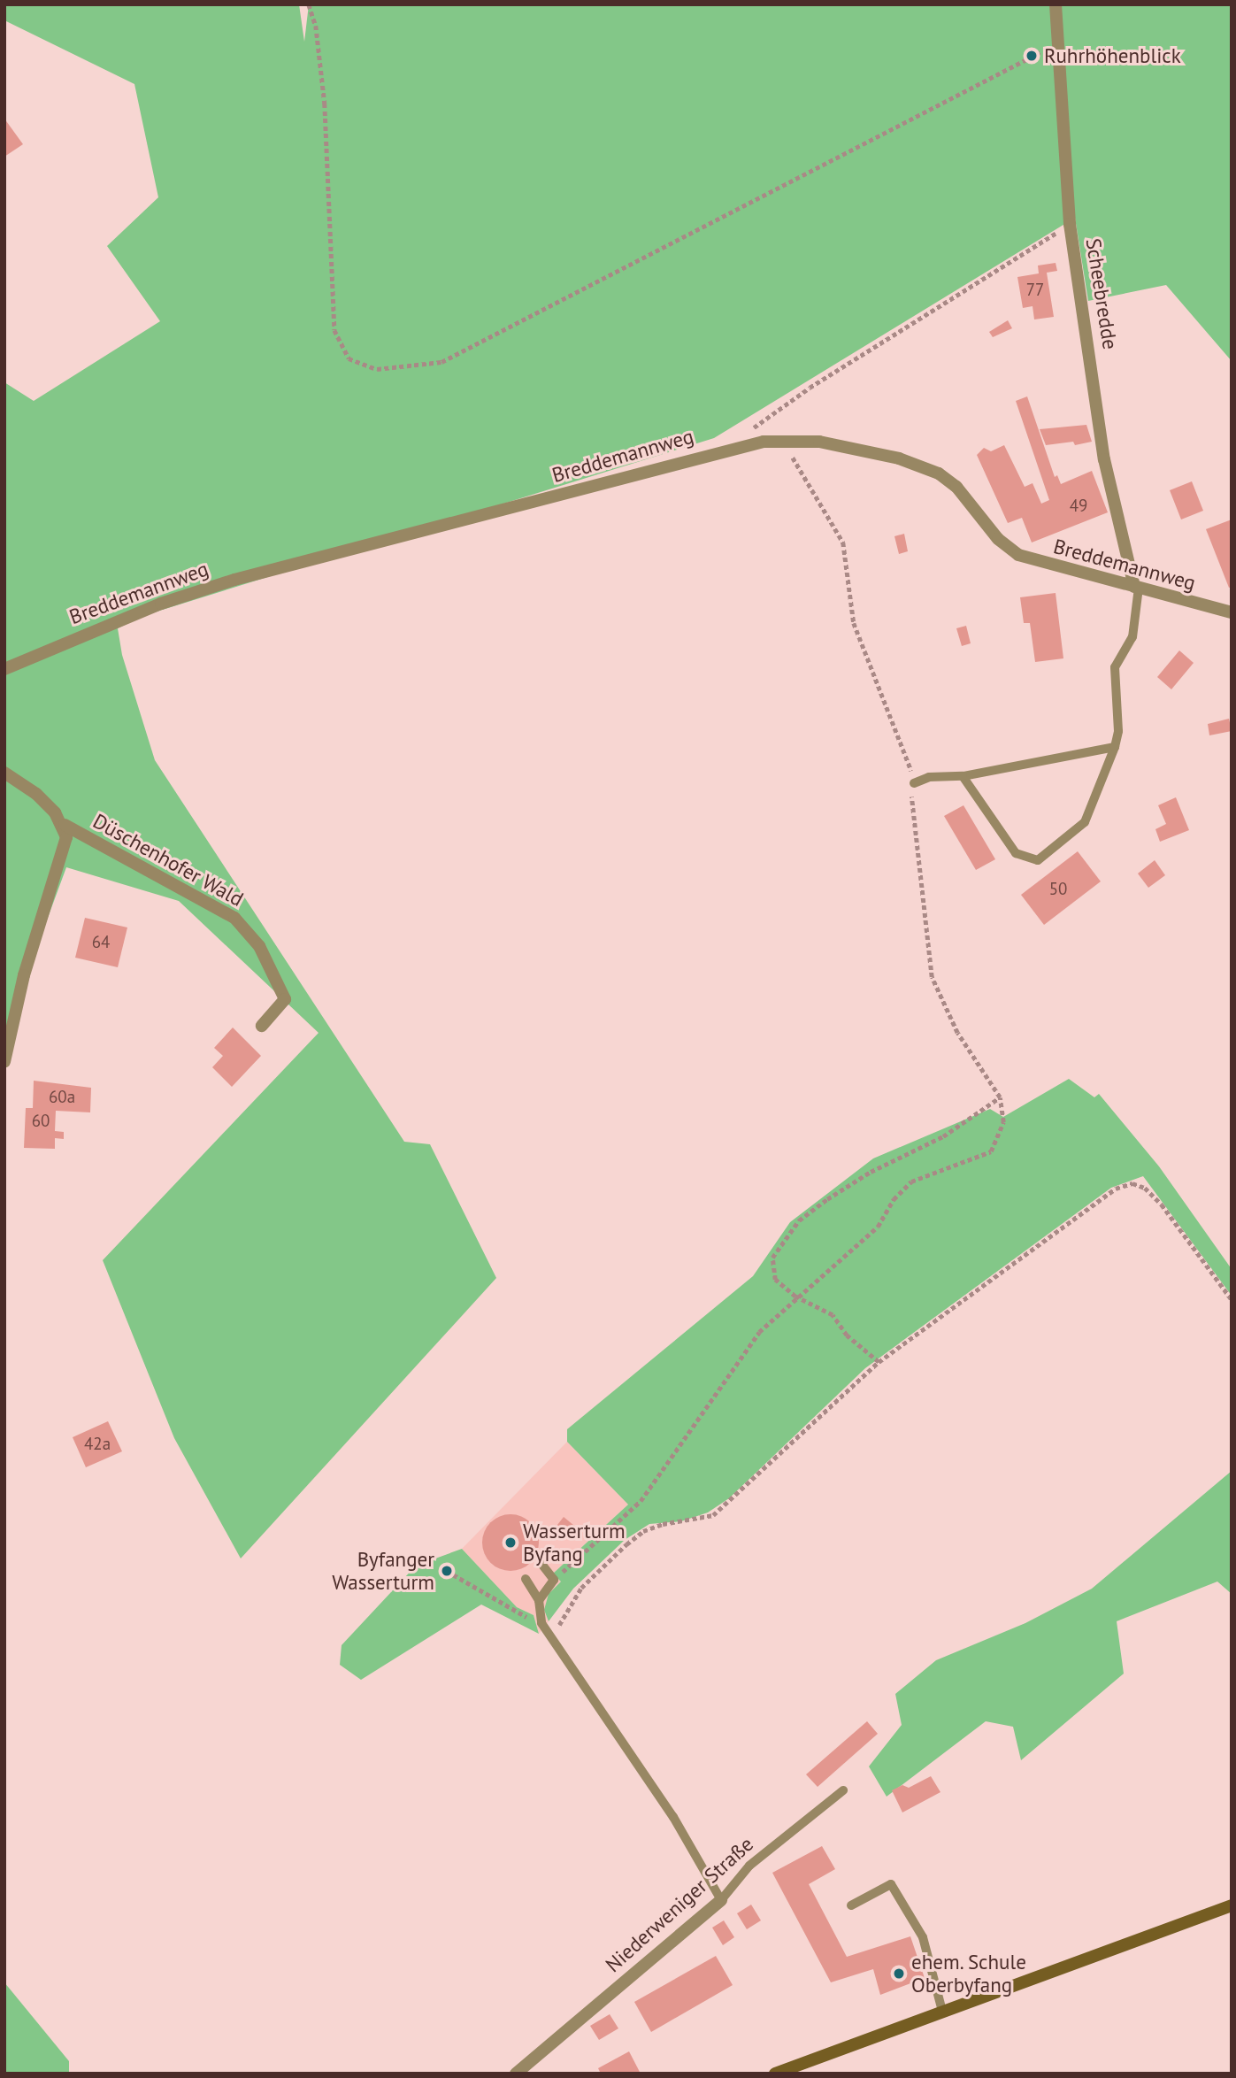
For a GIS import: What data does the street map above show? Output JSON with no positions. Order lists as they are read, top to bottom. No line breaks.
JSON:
{"streets":{"street":["Scheebredde","Breddemannweg","Düschenhofer Wald","Niederweniger Straße"]},"crossings":[["Scheebredde","Breddemannweg"]],"places":["Ruhrhöhenblick","Wasserturm Byfang","Byfanger Wasserturm","ehem. Schule Oberbyfang"],"house_numbers":["77","49","50","64","60a","60","42a"]}
